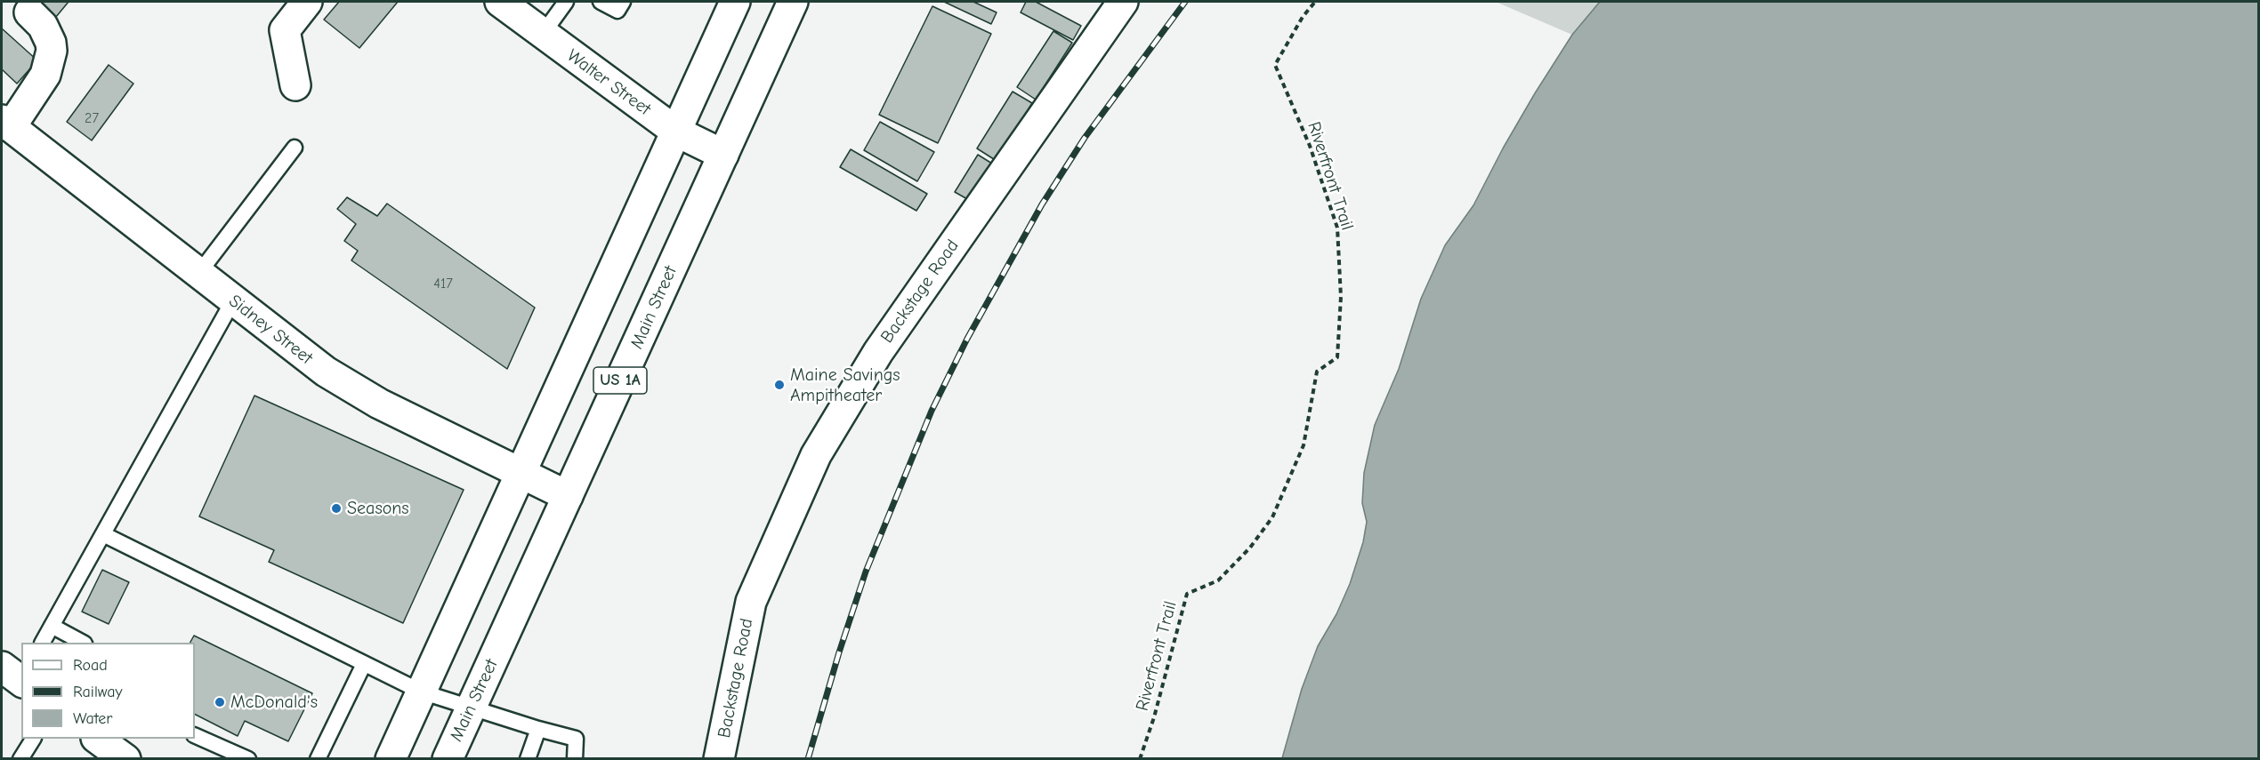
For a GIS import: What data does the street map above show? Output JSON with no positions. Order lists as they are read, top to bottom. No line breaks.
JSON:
{"streets":{"street":["Walter Street","Backstage Road","Main Street","Sidney Street","US 1A"],"path":["Riverfront Trail"]},"crossings":[["Walter Street","Main Street"],["Walter Street","US 1A"],["Main Street","Sidney Street"],["Sidney Street","US 1A"]],"places":["Maine Savings Ampitheater","Seasons","McDonald's"],"house_numbers":["27","417"],"legend":["Road","Railway","Water"]}
